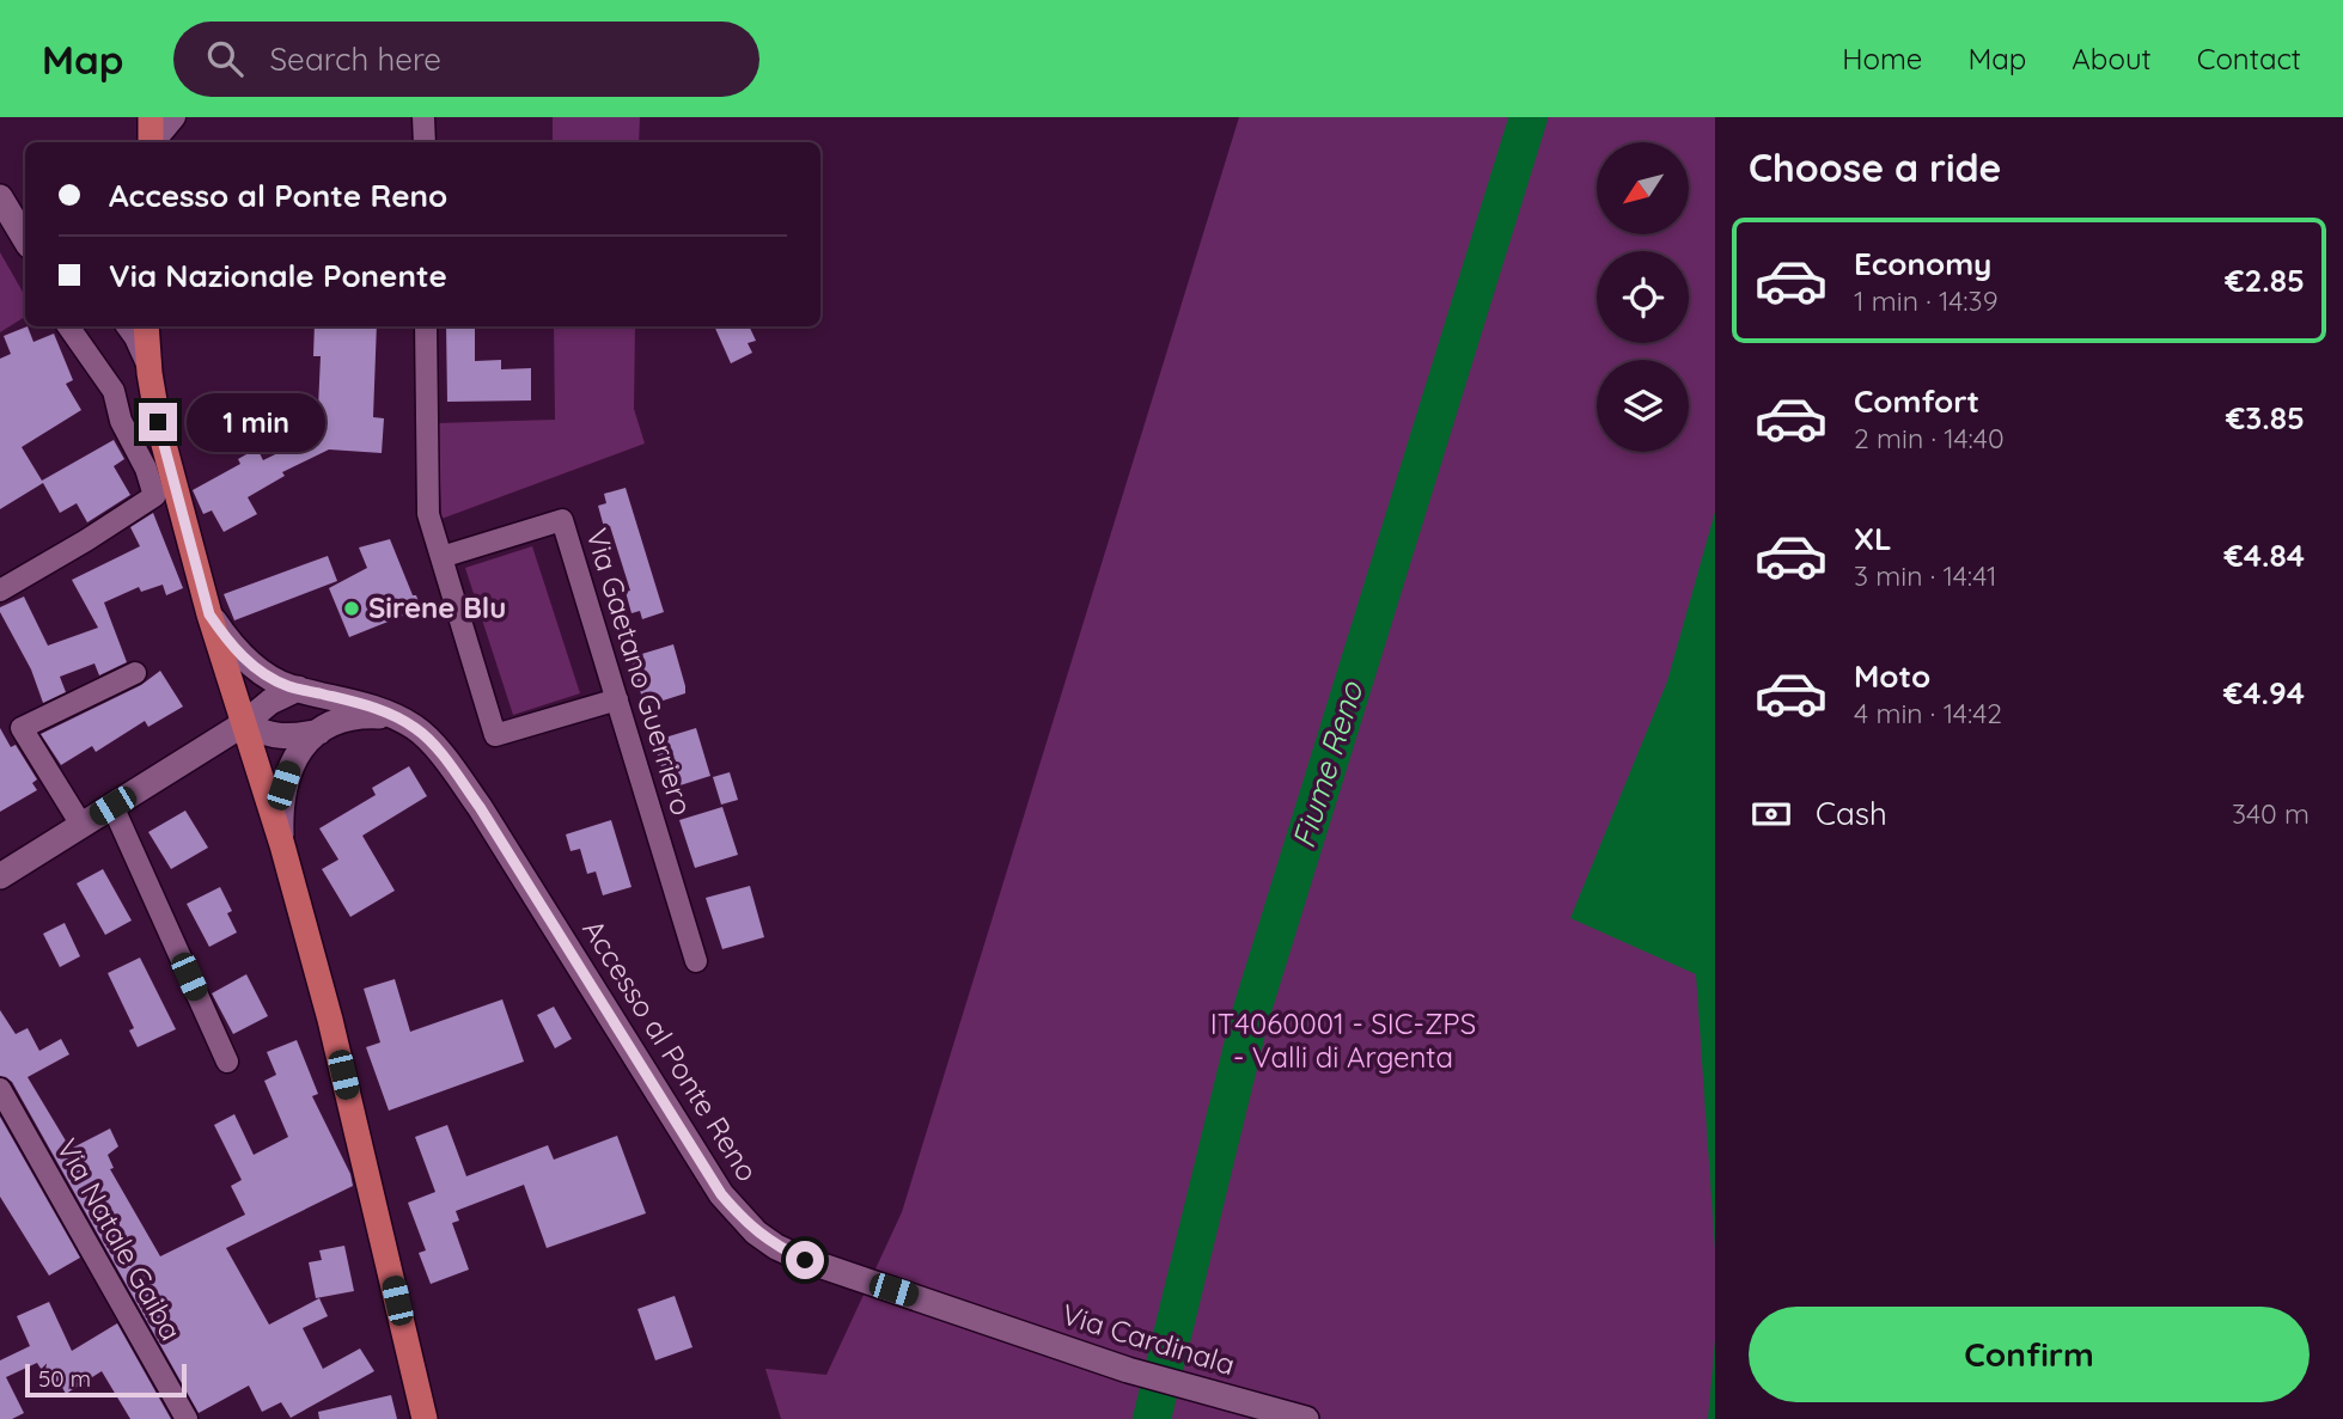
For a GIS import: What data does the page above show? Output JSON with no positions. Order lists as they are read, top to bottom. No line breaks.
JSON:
{"streets":{"main road":["Accesso al Ponte Reno","Via Cardinala"],"street":["Via Gaetano Guerriero","Via Natale Gaiba"]},"crossings":[["Accesso al Ponte Reno","Via Cardinala"]],"water":["Fiume Reno"],"parks":["IT4060001 - SIC-ZPS - Valli di Argenta"],"places":["Sirene Blu"],"scale_bar":"50 m","north":"bottom left","page":{"header":"Map","search":"Search here","nav":["Home","Map","About","Contact"],"heading":"Choose a ride","banner":["Accesso al Ponte Reno","Via Nazionale Ponente"],"list":[{"name":"Economy","note":"1 min · 14:39","value":"€2.85"},{"name":"Comfort","note":"2 min · 14:40","value":"€3.85"},{"name":"XL","note":"3 min · 14:41","value":"€4.84"},{"name":"Moto","note":"4 min · 14:42","value":"€4.94"}],"bubble":"1 min","pay":["Cash","340 m"],"buttons":"Confirm","scale":"50 m"}}
